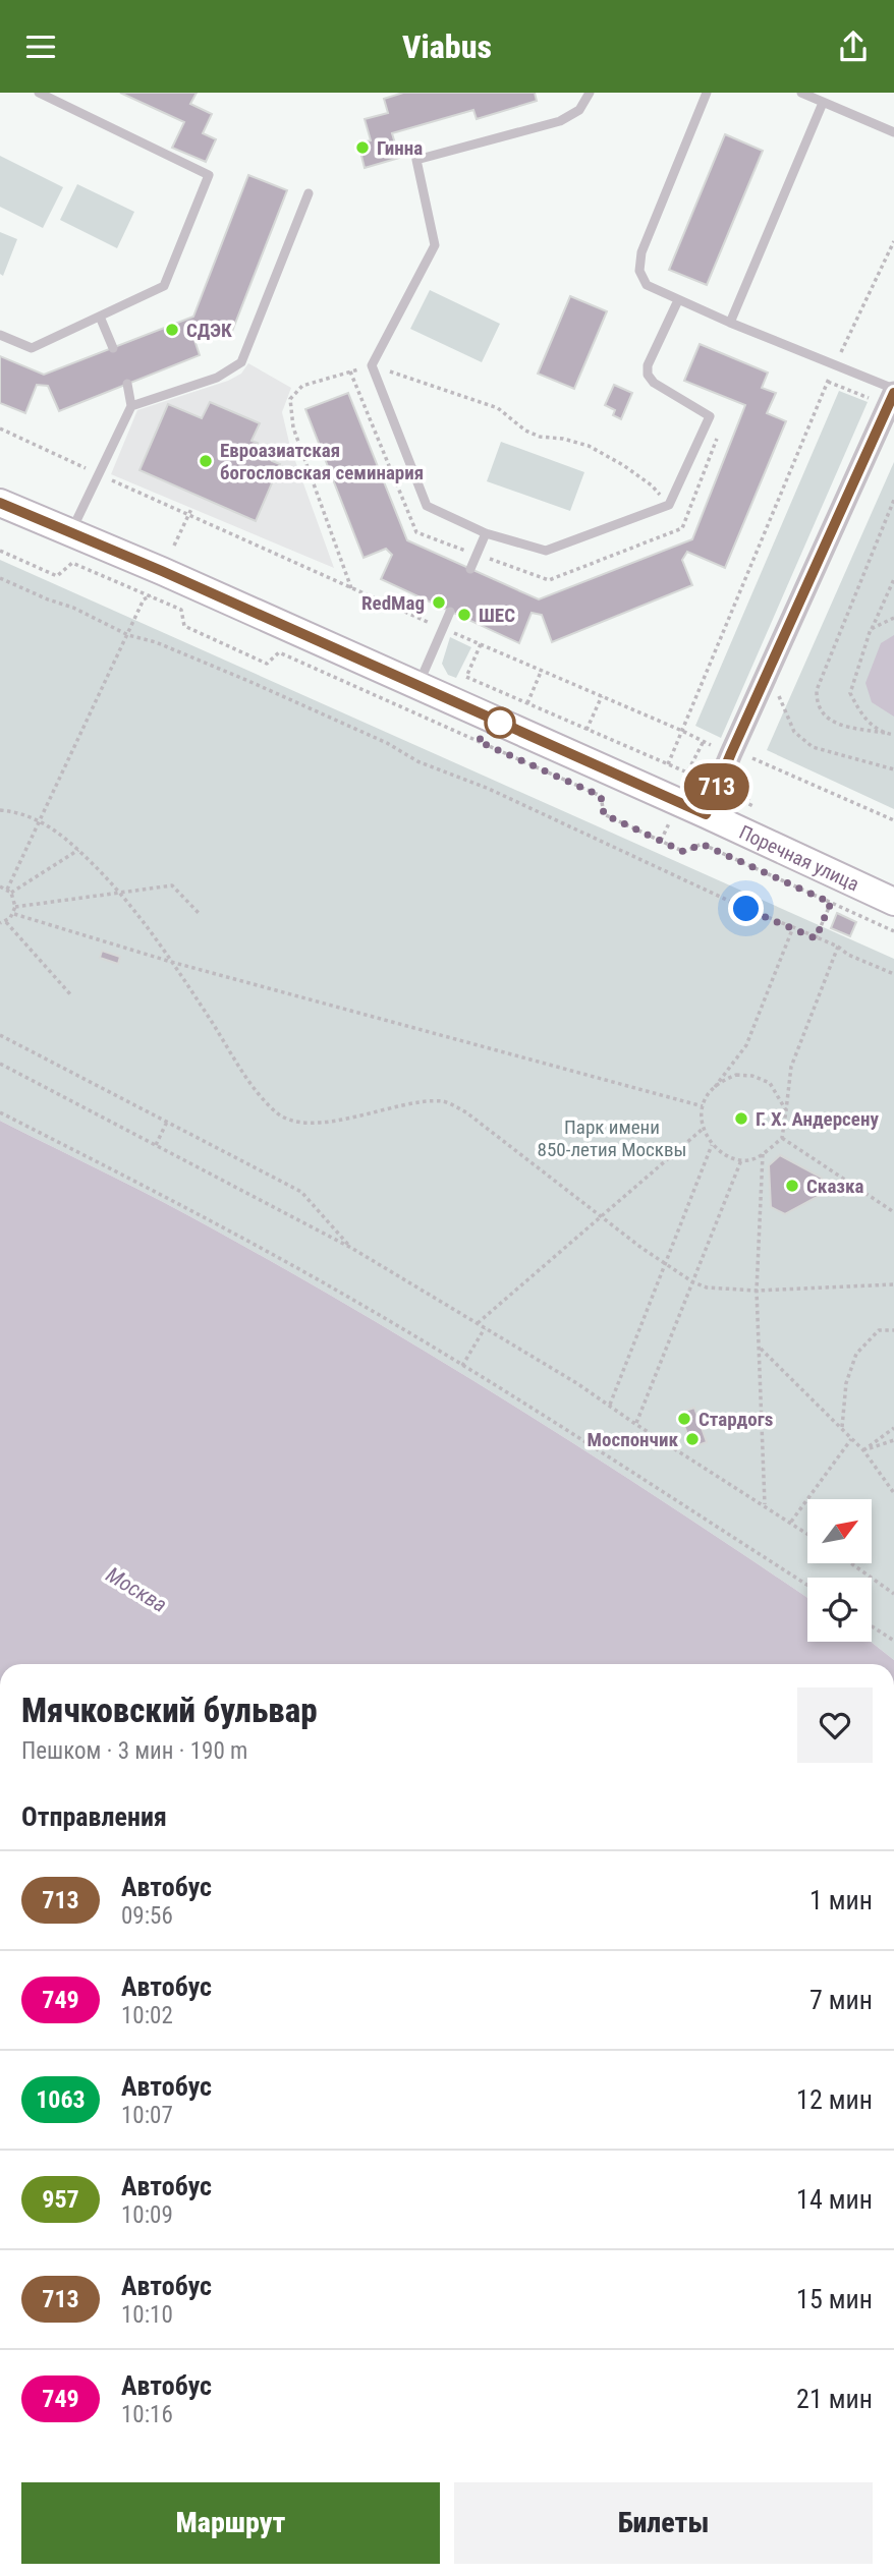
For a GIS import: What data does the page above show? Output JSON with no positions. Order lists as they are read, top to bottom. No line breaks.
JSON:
{"streets":{"main road":["Поречная улица"]},"water":["Москва"],"parks":["Парк имени 850-летия Москвы"],"places":["Гинна","СДЭК","Евроазиатская богословская семинария","RedMag","ШЕС","Г. Х. Андерсену","Сказка","Стардогs","Моспончик"],"lines":["bus line 713"],"north":"top right","page":{"header":"Viabus","on_map":"713","heading":[["Мячковский бульвар","Пешком · 3 мин · 190 m"],"Отправления"],"list":[{"mark":"713","name":"Автобус","note":"09:56","value":"1 мин"},{"mark":"749","name":"Автобус","note":"10:02","value":"7 мин"},{"mark":"1063","name":"Автобус","note":"10:07","value":"12 мин"},{"mark":"957","name":"Автобус","note":"10:09","value":"14 мин"},{"mark":"713","name":"Автобус","note":"10:10","value":"15 мин"},{"mark":"749","name":"Автобус","note":"10:16","value":"21 мин"}],"buttons":["Маршрут","Билеты"]}}
